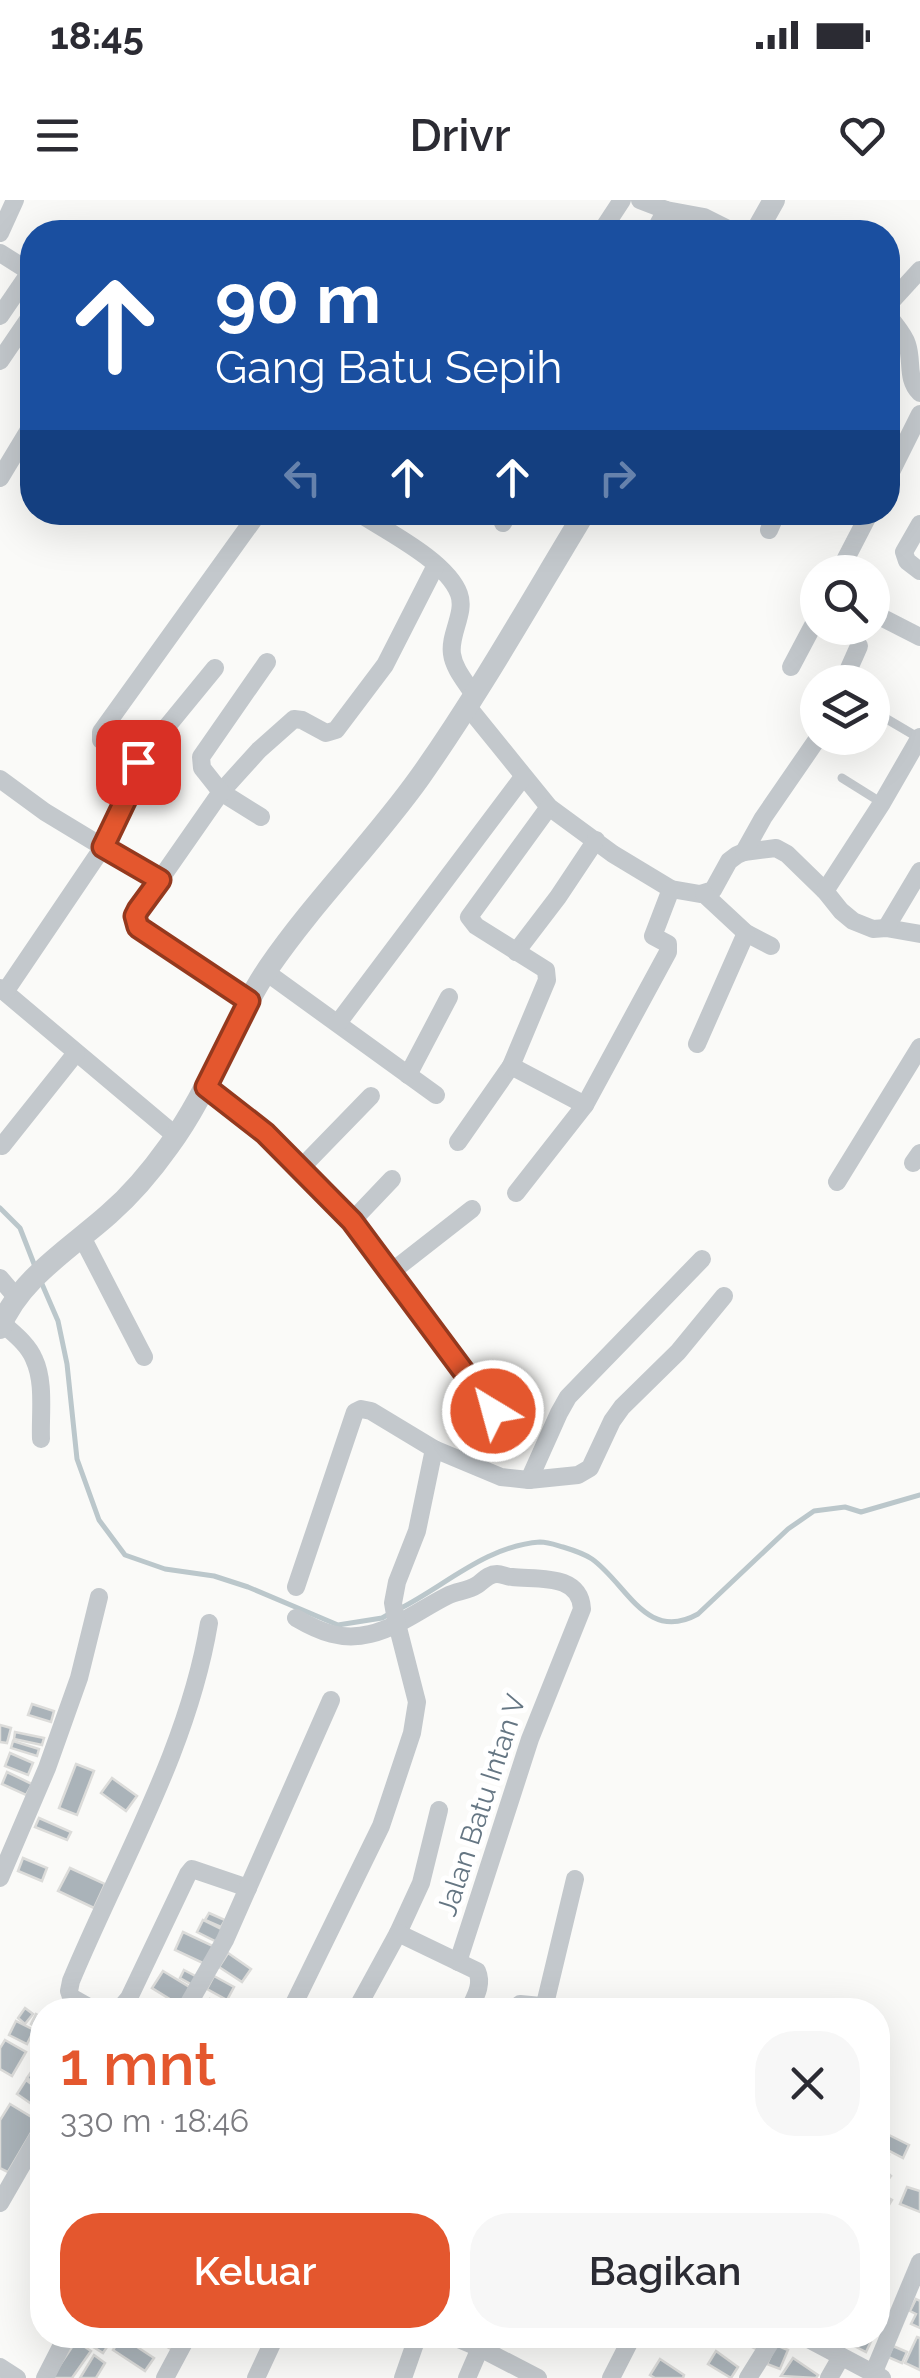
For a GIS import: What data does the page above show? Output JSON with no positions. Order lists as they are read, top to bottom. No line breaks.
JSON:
{"streets":{"street":["Jalan Batu Intan V"]},"page":{"status":"18:45","header":"Drivr","turn":["90 m","Gang Batu Sepih"],"heading":["1 mnt","330 m · 18:46"],"buttons":["Keluar","Bagikan"]}}
